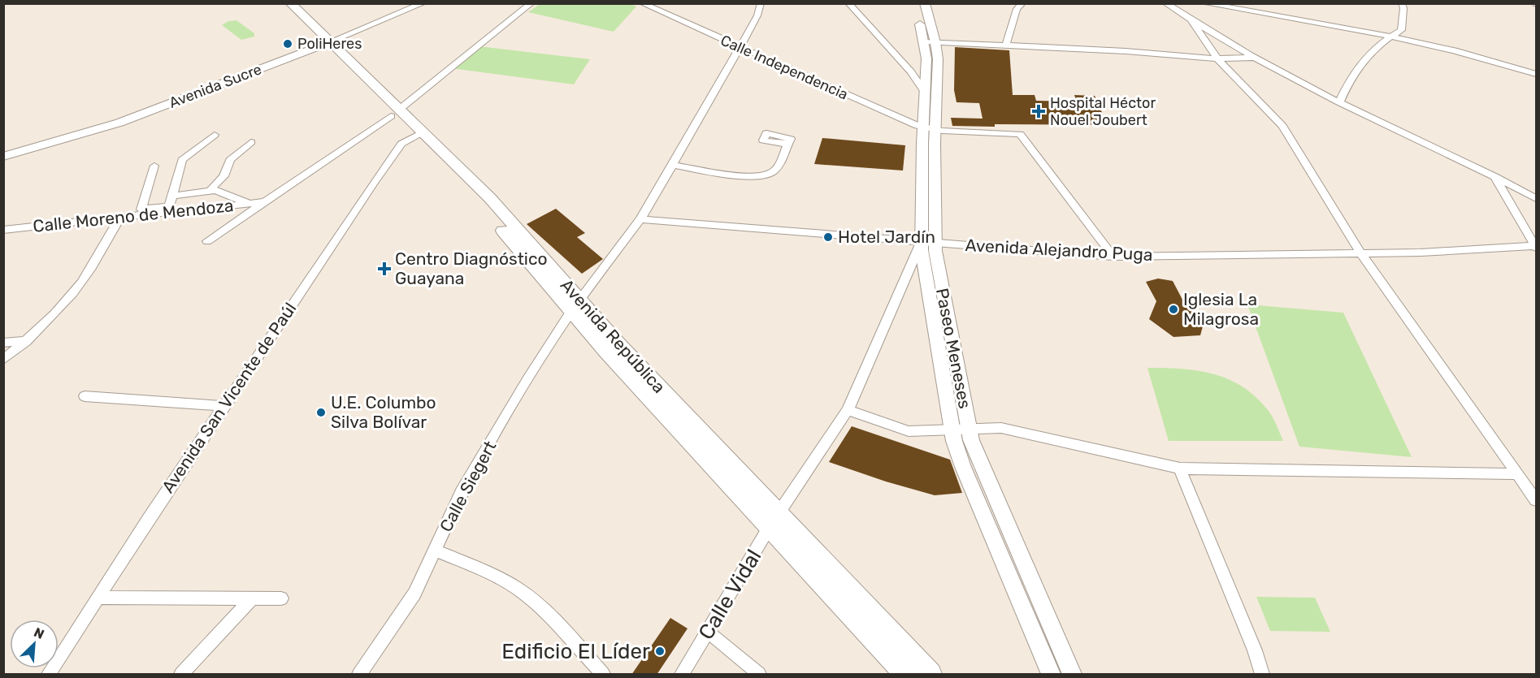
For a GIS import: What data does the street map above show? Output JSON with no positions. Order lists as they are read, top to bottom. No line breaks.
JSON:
{"streets":{"main road":["Avenida República"],"street":["Calle Independencia","Avenida Sucre","Calle Moreno de Mendoza","Avenida Alejandro Puga","Paseo Meneses","Avenida San Vicente de Paúl","Calle Siegert","Calle Vidal"]},"crossings":[["Calle Independencia","Paseo Meneses"],["Calle Independencia","Calle Siegert"],["Avenida Sucre","Avenida República"],["Calle Moreno de Mendoza","Avenida República"],["Avenida Alejandro Puga","Paseo Meneses"],["Avenida Alejandro Puga","Calle Siegert"],["Avenida Alejandro Puga","Calle Vidal"],["Avenida República","Avenida San Vicente de Paúl"],["Avenida República","Calle Siegert"],["Avenida República","Calle Vidal"],["Paseo Meneses","Calle Vidal"]],"places":{"other":["PoliHeres","Hotel Jardín","Iglesia La Milagrosa","U.E. Columbo Silva Bolívar","Edificio El Líder"],"health":["Hospital Héctor Nouel Joubert","Centro Diagnóstico Guayana"]},"north":"top right"}
